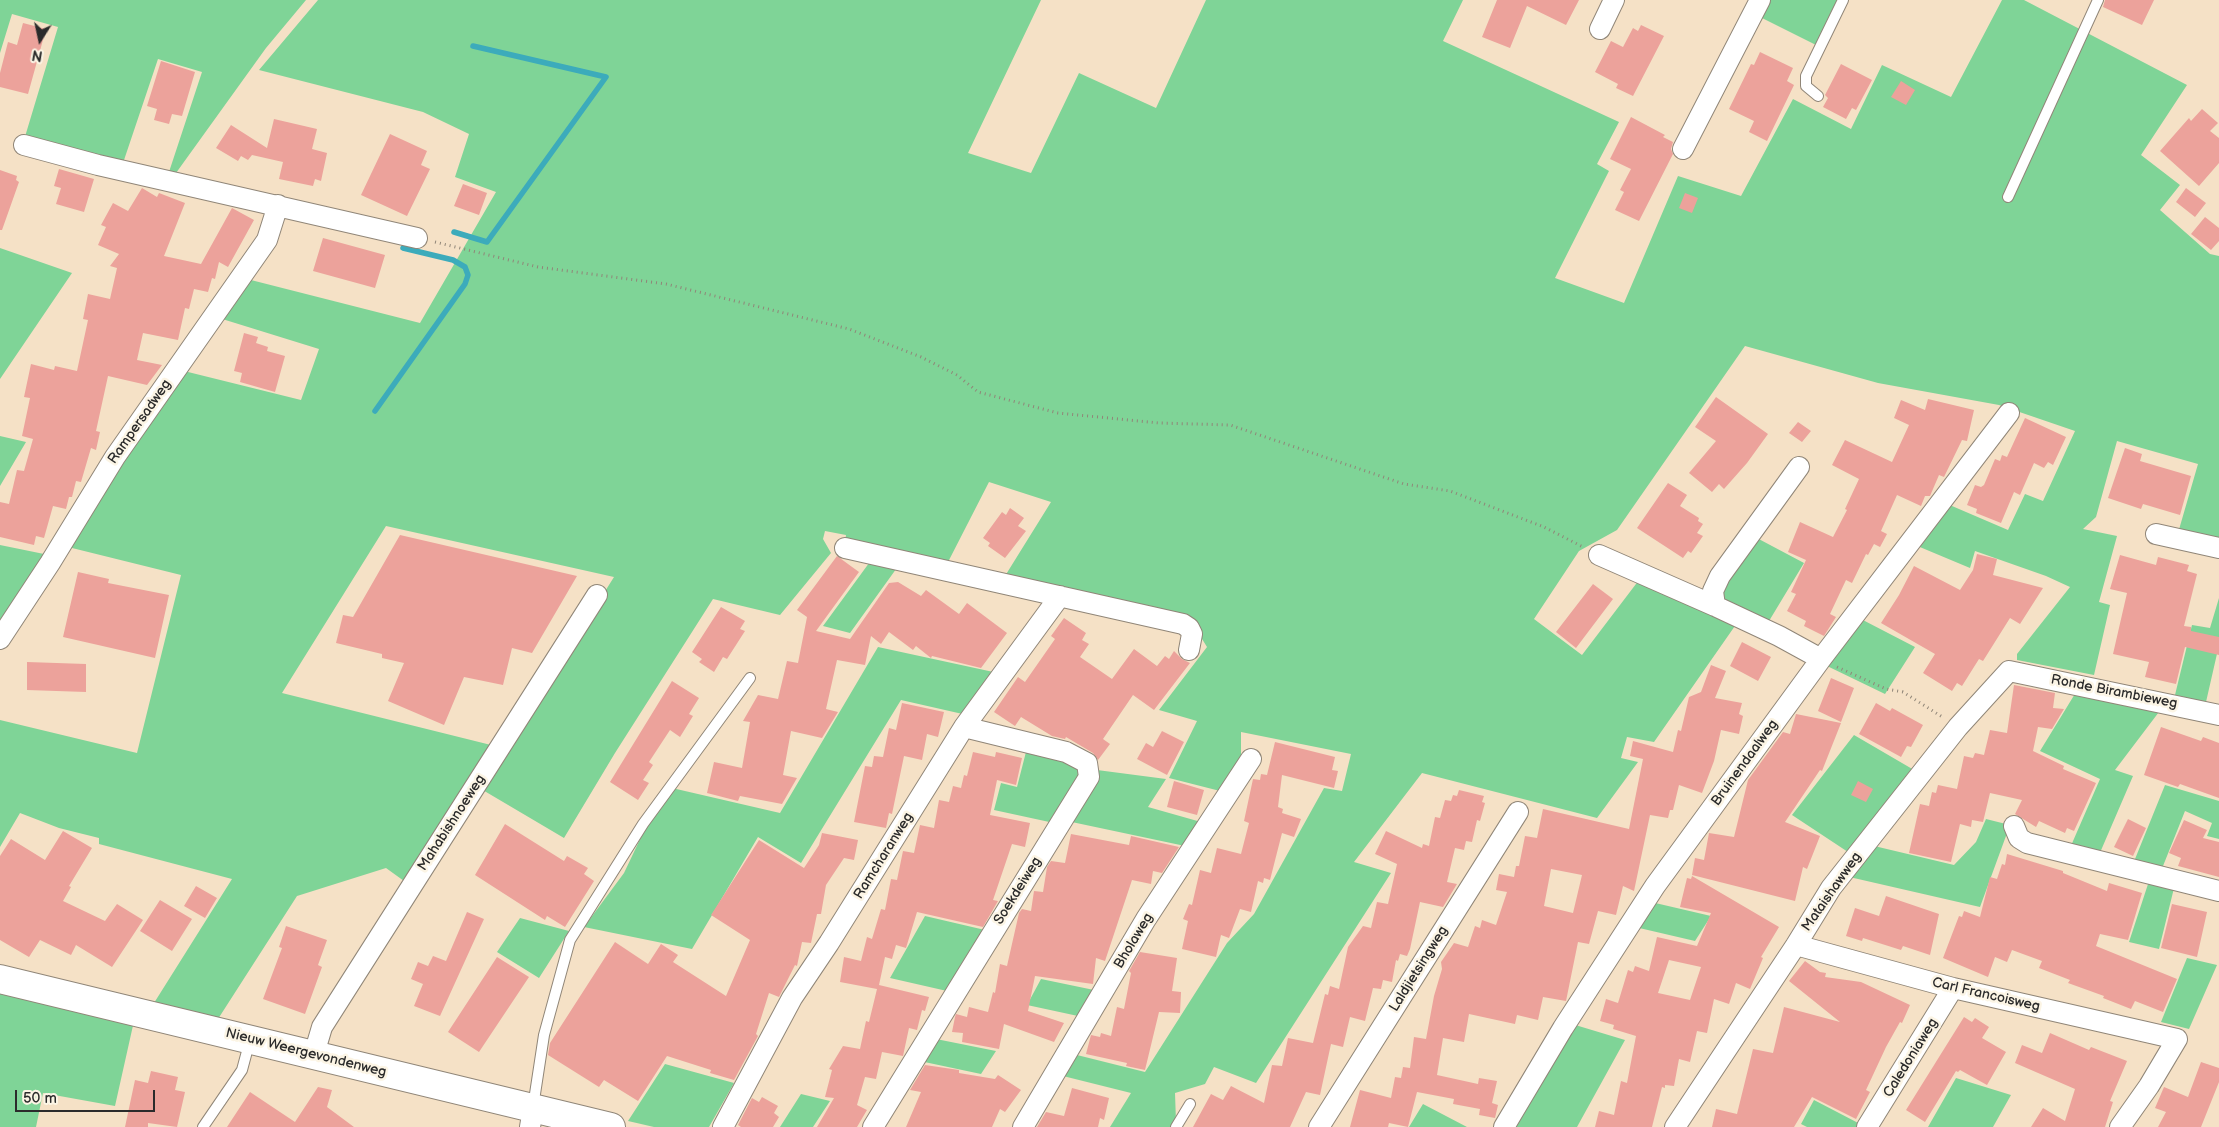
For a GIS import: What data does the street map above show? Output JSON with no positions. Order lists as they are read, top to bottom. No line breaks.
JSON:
{"streets":{"street":["Rampersadweg","Ronde Birambieweg","Bruinendaalweg","Mahabishnoeweg","Ramcharanweg","Soekdeiweg","Mataishawweg","Bholaweg","Laldjietsingweg","Carl Francoisweg","Nieuw Weergevondenweg","Caledoniaweg"]},"crossings":[["Ronde Birambieweg","Mataishawweg"],["Mahabishnoeweg","Nieuw Weergevondenweg"],["Ramcharanweg","Soekdeiweg"],["Mataishawweg","Carl Francoisweg"],["Carl Francoisweg","Caledoniaweg"]],"scale_bar":"50 m","north":"bottom"}
